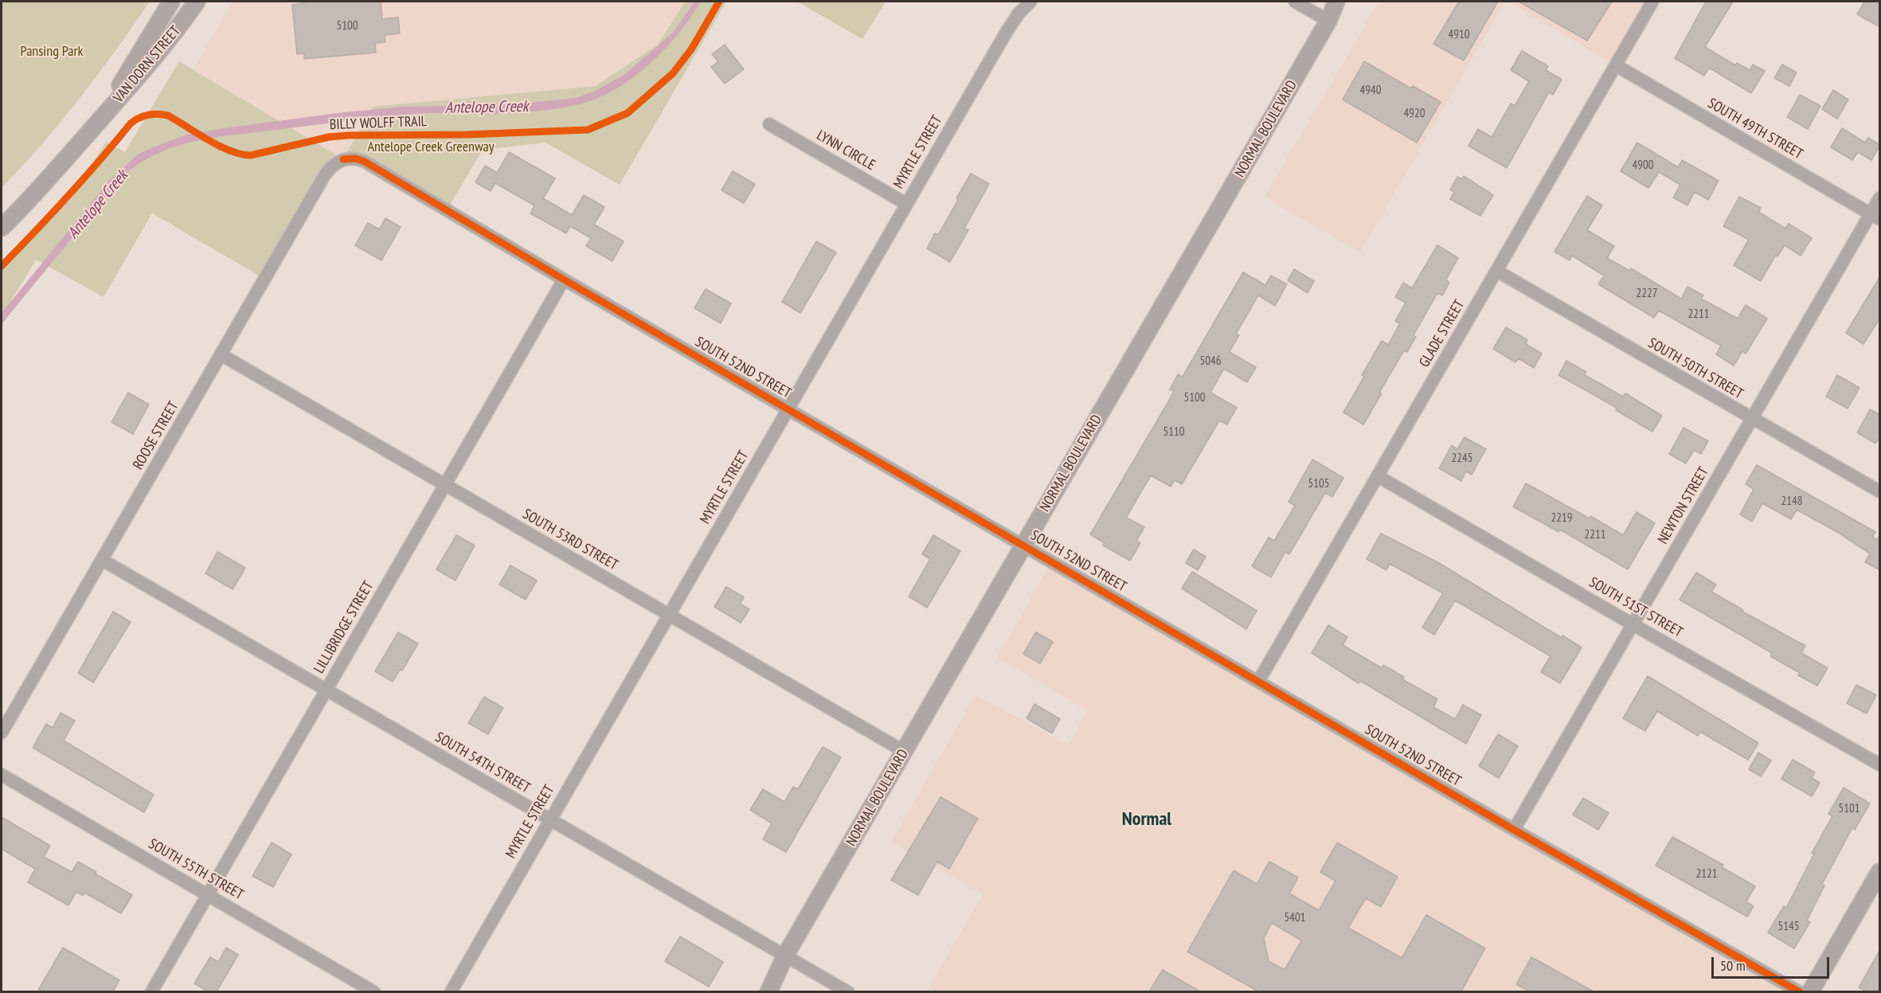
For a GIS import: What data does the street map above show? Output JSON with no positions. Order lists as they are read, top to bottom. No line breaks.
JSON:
{"streets":{"main road":["VAN DORN STREET","NORMAL BOULEVARD"],"street":["SOUTH 49TH STREET","LYNN CIRCLE","MYRTLE STREET","GLADE STREET","SOUTH 52ND STREET","SOUTH 50TH STREET","ROOSE STREET","NEWTON STREET","SOUTH 53RD STREET","SOUTH 51ST STREET","LILLIBRIDGE STREET","SOUTH 54TH STREET","SOUTH 55TH STREET"],"cycle path":["BILLY WOLFF TRAIL"]},"crossings":[["NORMAL BOULEVARD","SOUTH 52ND STREET"],["NORMAL BOULEVARD","SOUTH 53RD STREET"],["NORMAL BOULEVARD","SOUTH 54TH STREET"],["SOUTH 49TH STREET","GLADE STREET"],["SOUTH 49TH STREET","NEWTON STREET"],["LYNN CIRCLE","MYRTLE STREET"],["MYRTLE STREET","SOUTH 52ND STREET"],["MYRTLE STREET","SOUTH 53RD STREET"],["MYRTLE STREET","SOUTH 54TH STREET"],["GLADE STREET","SOUTH 52ND STREET"],["GLADE STREET","SOUTH 50TH STREET"],["GLADE STREET","SOUTH 51ST STREET"],["SOUTH 52ND STREET","ROOSE STREET"],["SOUTH 52ND STREET","NEWTON STREET"],["SOUTH 52ND STREET","LILLIBRIDGE STREET"],["SOUTH 50TH STREET","NEWTON STREET"],["ROOSE STREET","SOUTH 53RD STREET"],["ROOSE STREET","SOUTH 54TH STREET"],["NEWTON STREET","SOUTH 51ST STREET"],["SOUTH 53RD STREET","LILLIBRIDGE STREET"],["LILLIBRIDGE STREET","SOUTH 54TH STREET"],["LILLIBRIDGE STREET","SOUTH 55TH STREET"]],"districts":["Normal"],"water":["Antelope Creek"],"parks":["Pansing Park","Antelope Creek Greenway"],"house_numbers":["5100","4910","4940","4920","4900","2227","2211","5046","5100","5110","2245","5105","2148","2219","2211","5101","2121","5401","5145"],"scale_bar":"50 m"}
